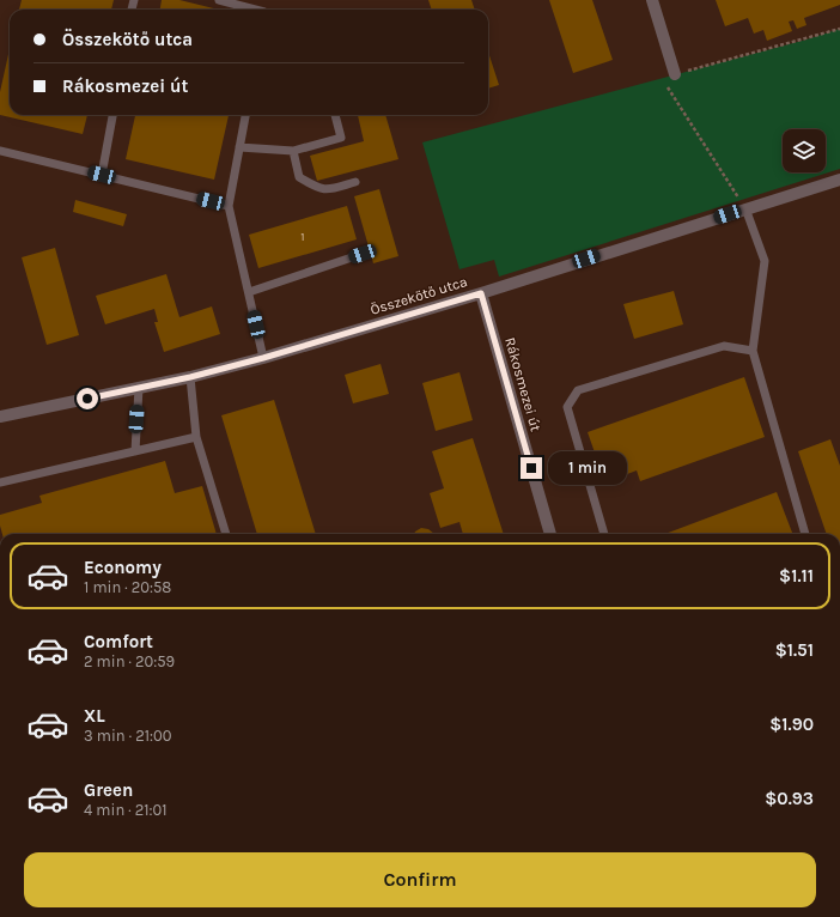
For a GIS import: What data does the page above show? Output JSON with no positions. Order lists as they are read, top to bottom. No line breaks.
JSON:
{"streets":{"street":["Összekötő utca","Rákosmezei út"]},"crossings":[["Összekötő utca","Rákosmezei út"]],"house_numbers":["1"],"page":{"banner":["Összekötő utca","Rákosmezei út"],"bubble":"1 min","list":[{"name":"Economy","note":"1 min · 20:58","value":"$1.11"},{"name":"Comfort","note":"2 min · 20:59","value":"$1.51"},{"name":"XL","note":"3 min · 21:00","value":"$1.90"},{"name":"Green","note":"4 min · 21:01","value":"$0.93"}],"buttons":"Confirm"}}
